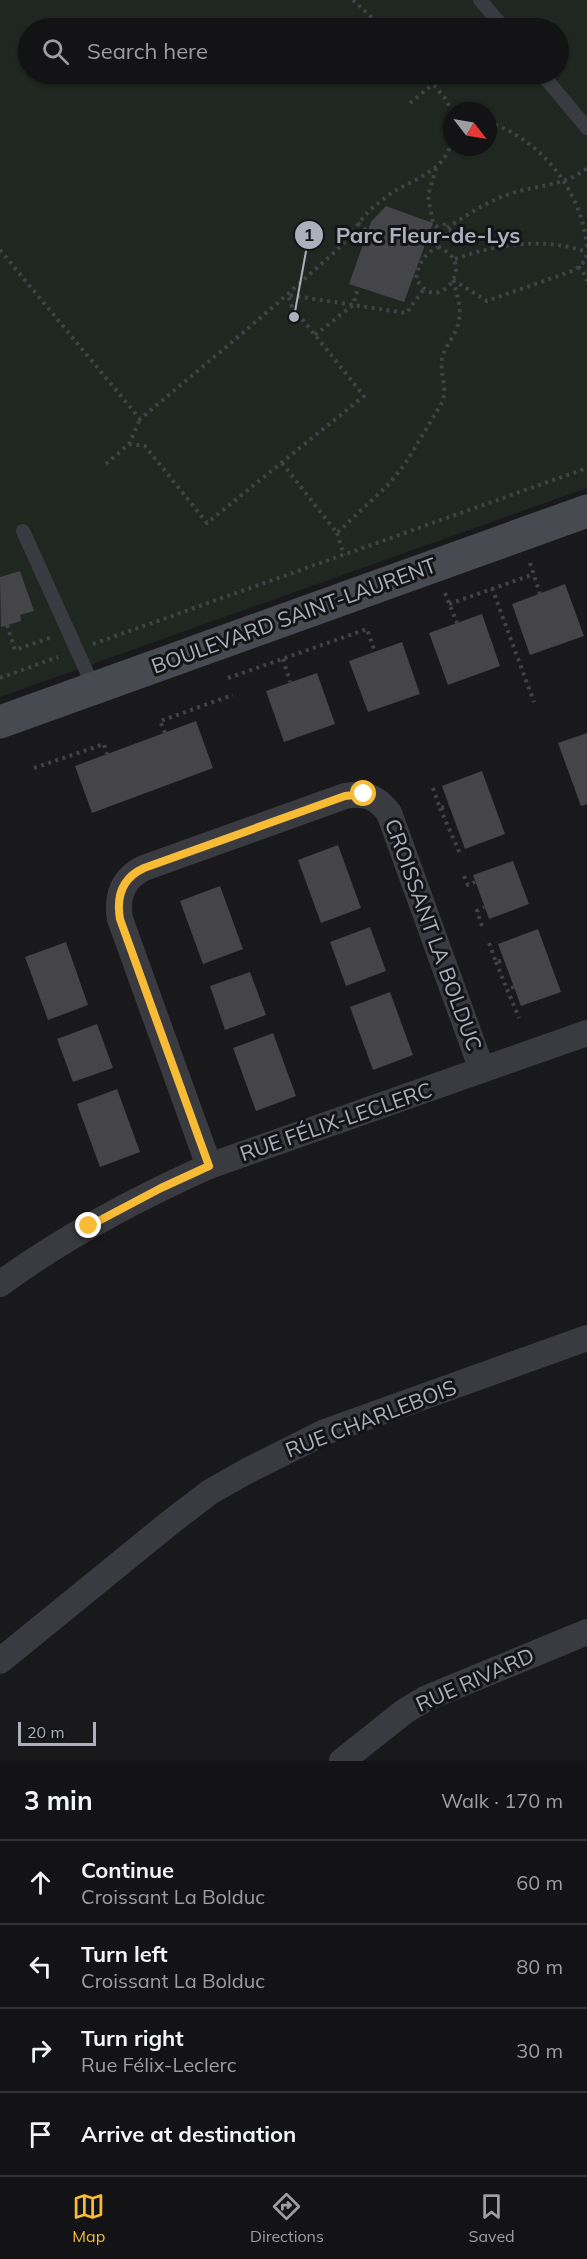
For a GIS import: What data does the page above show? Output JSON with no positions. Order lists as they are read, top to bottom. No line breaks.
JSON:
{"streets":{"street":["BOULEVARD SAINT-LAURENT","CROISSANT LA BOLDUC","RUE FÉLIX-LECLERC","RUE CHARLEBOIS","RUE RIVARD"]},"crossings":[["CROISSANT LA BOLDUC","RUE FÉLIX-LECLERC"]],"places":["Parc Fleur-de-Lys"],"scale_bar":"20 m","north":"bottom right","page":{"search":"Search here","scale":"20 m","heading":["3 min","Walk · 170 m"],"list":[["Continue","Croissant La Bolduc","60 m"],["Turn left","Croissant La Bolduc","80 m"],["Turn right","Rue Félix-Leclerc","30 m"],"Arrive at destination"],"nav":["Map","Directions","Saved"]}}
